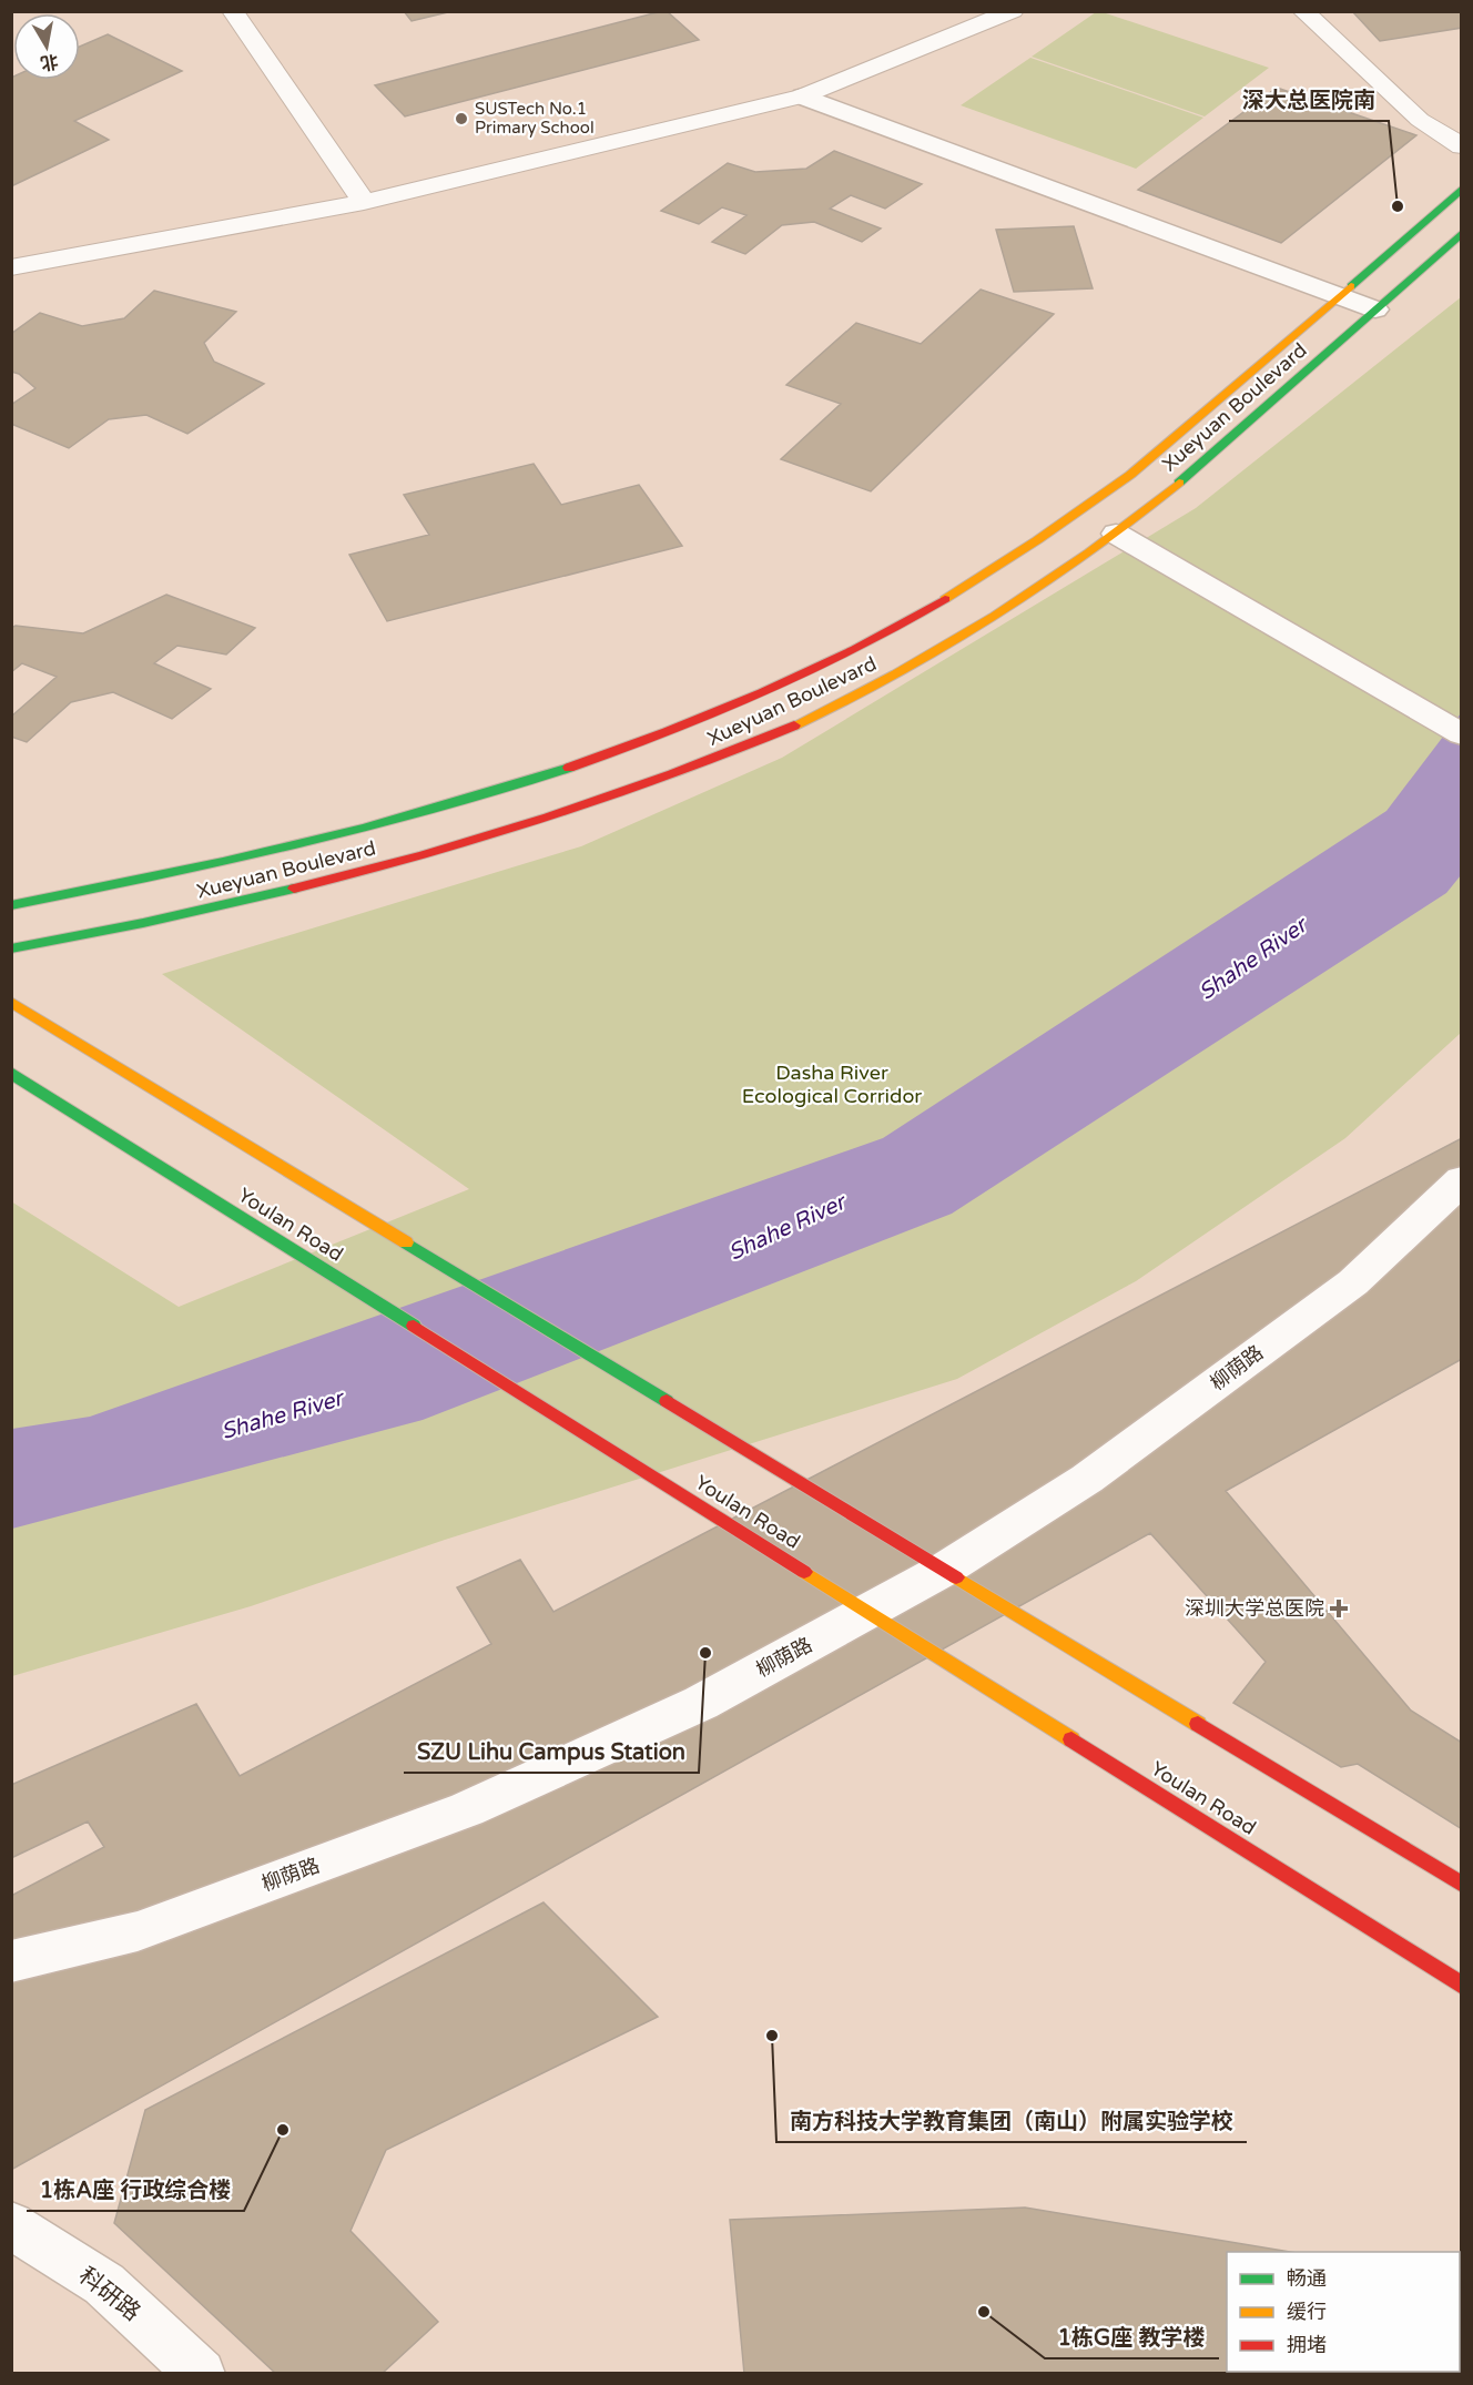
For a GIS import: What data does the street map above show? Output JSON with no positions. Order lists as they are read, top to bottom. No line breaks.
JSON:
{"streets":{"main road":["Xueyuan Boulevard","Youlan Road"],"street":["柳荫路","科研路"]},"crossings":[["Youlan Road","柳荫路"]],"water":["Shahe River"],"parks":["Dasha River Ecological Corridor"],"places":{"other":["SUSTech No.1 Primary School","深大总医院南","SZU Lihu Campus Station","南方科技大学教育集团（南山）附属实验学校","1栋A座 行政综合楼","1栋G座 教学楼"],"health":["深圳大学总医院"]},"legend":["畅通","缓行","拥堵"],"north":"bottom"}
